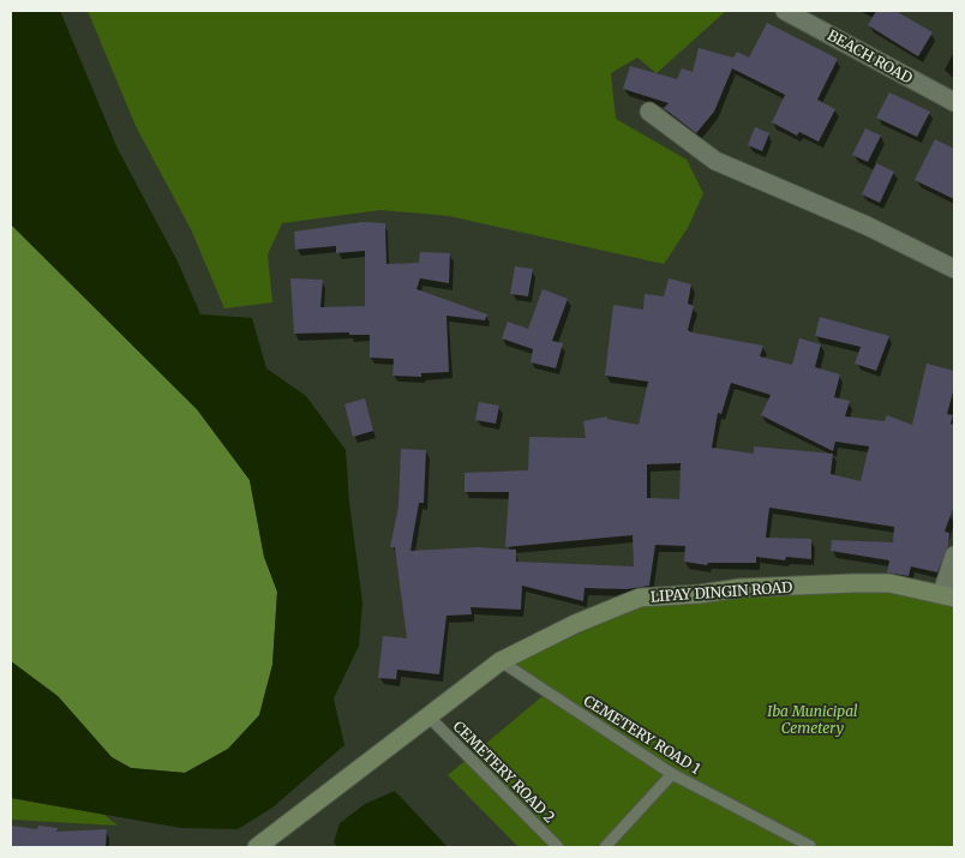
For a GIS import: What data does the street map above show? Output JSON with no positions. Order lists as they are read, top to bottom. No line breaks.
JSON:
{"streets":{"street":["BEACH ROAD","LIPAY DINGIN ROAD"],"lane":["CEMETERY ROAD 1","CEMETERY ROAD 2"]},"crossings":[["LIPAY DINGIN ROAD","CEMETERY ROAD 1"],["LIPAY DINGIN ROAD","CEMETERY ROAD 2"]],"parks":["Iba Municipal Cemetery"]}
